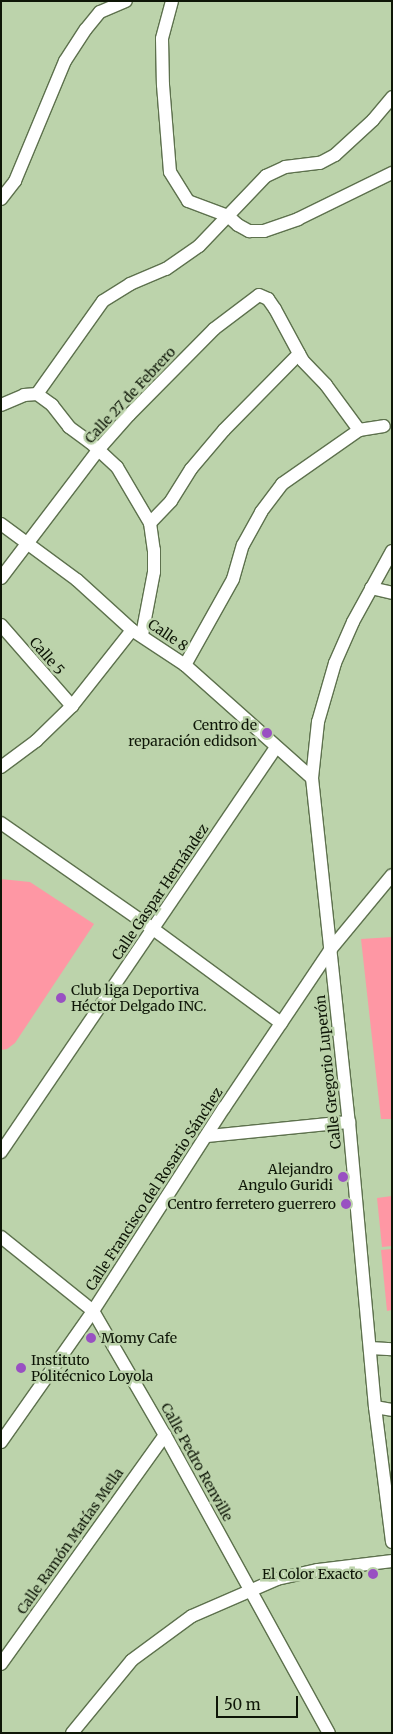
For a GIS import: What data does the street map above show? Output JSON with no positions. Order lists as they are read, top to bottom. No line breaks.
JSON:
{"streets":{"street":["Calle 27 de Febrero","Calle 8","Calle 5","Calle Gaspar Hernández","Calle Gregorio Luperón","Calle Francisco del Rosario Sánchez","Calle Pedro Renville","Calle Ramón Matías Mella"]},"crossings":[["Calle 27 de Febrero","Calle 8"],["Calle 8","Calle Gaspar Hernández"],["Calle 8","Calle Gregorio Luperón"],["Calle Gregorio Luperón","Calle Francisco del Rosario Sánchez"],["Calle Francisco del Rosario Sánchez","Calle Pedro Renville"],["Calle Pedro Renville","Calle Ramón Matías Mella"]],"places":["Centro de reparación edidson","Club liga Deportiva Héctor Delgado INC.","Alejandro Angulo Guridi","Centro ferretero guerrero","Momy Cafe","Instituto Politécnico Loyola","El Color Exacto"],"scale_bar":"50 m"}
